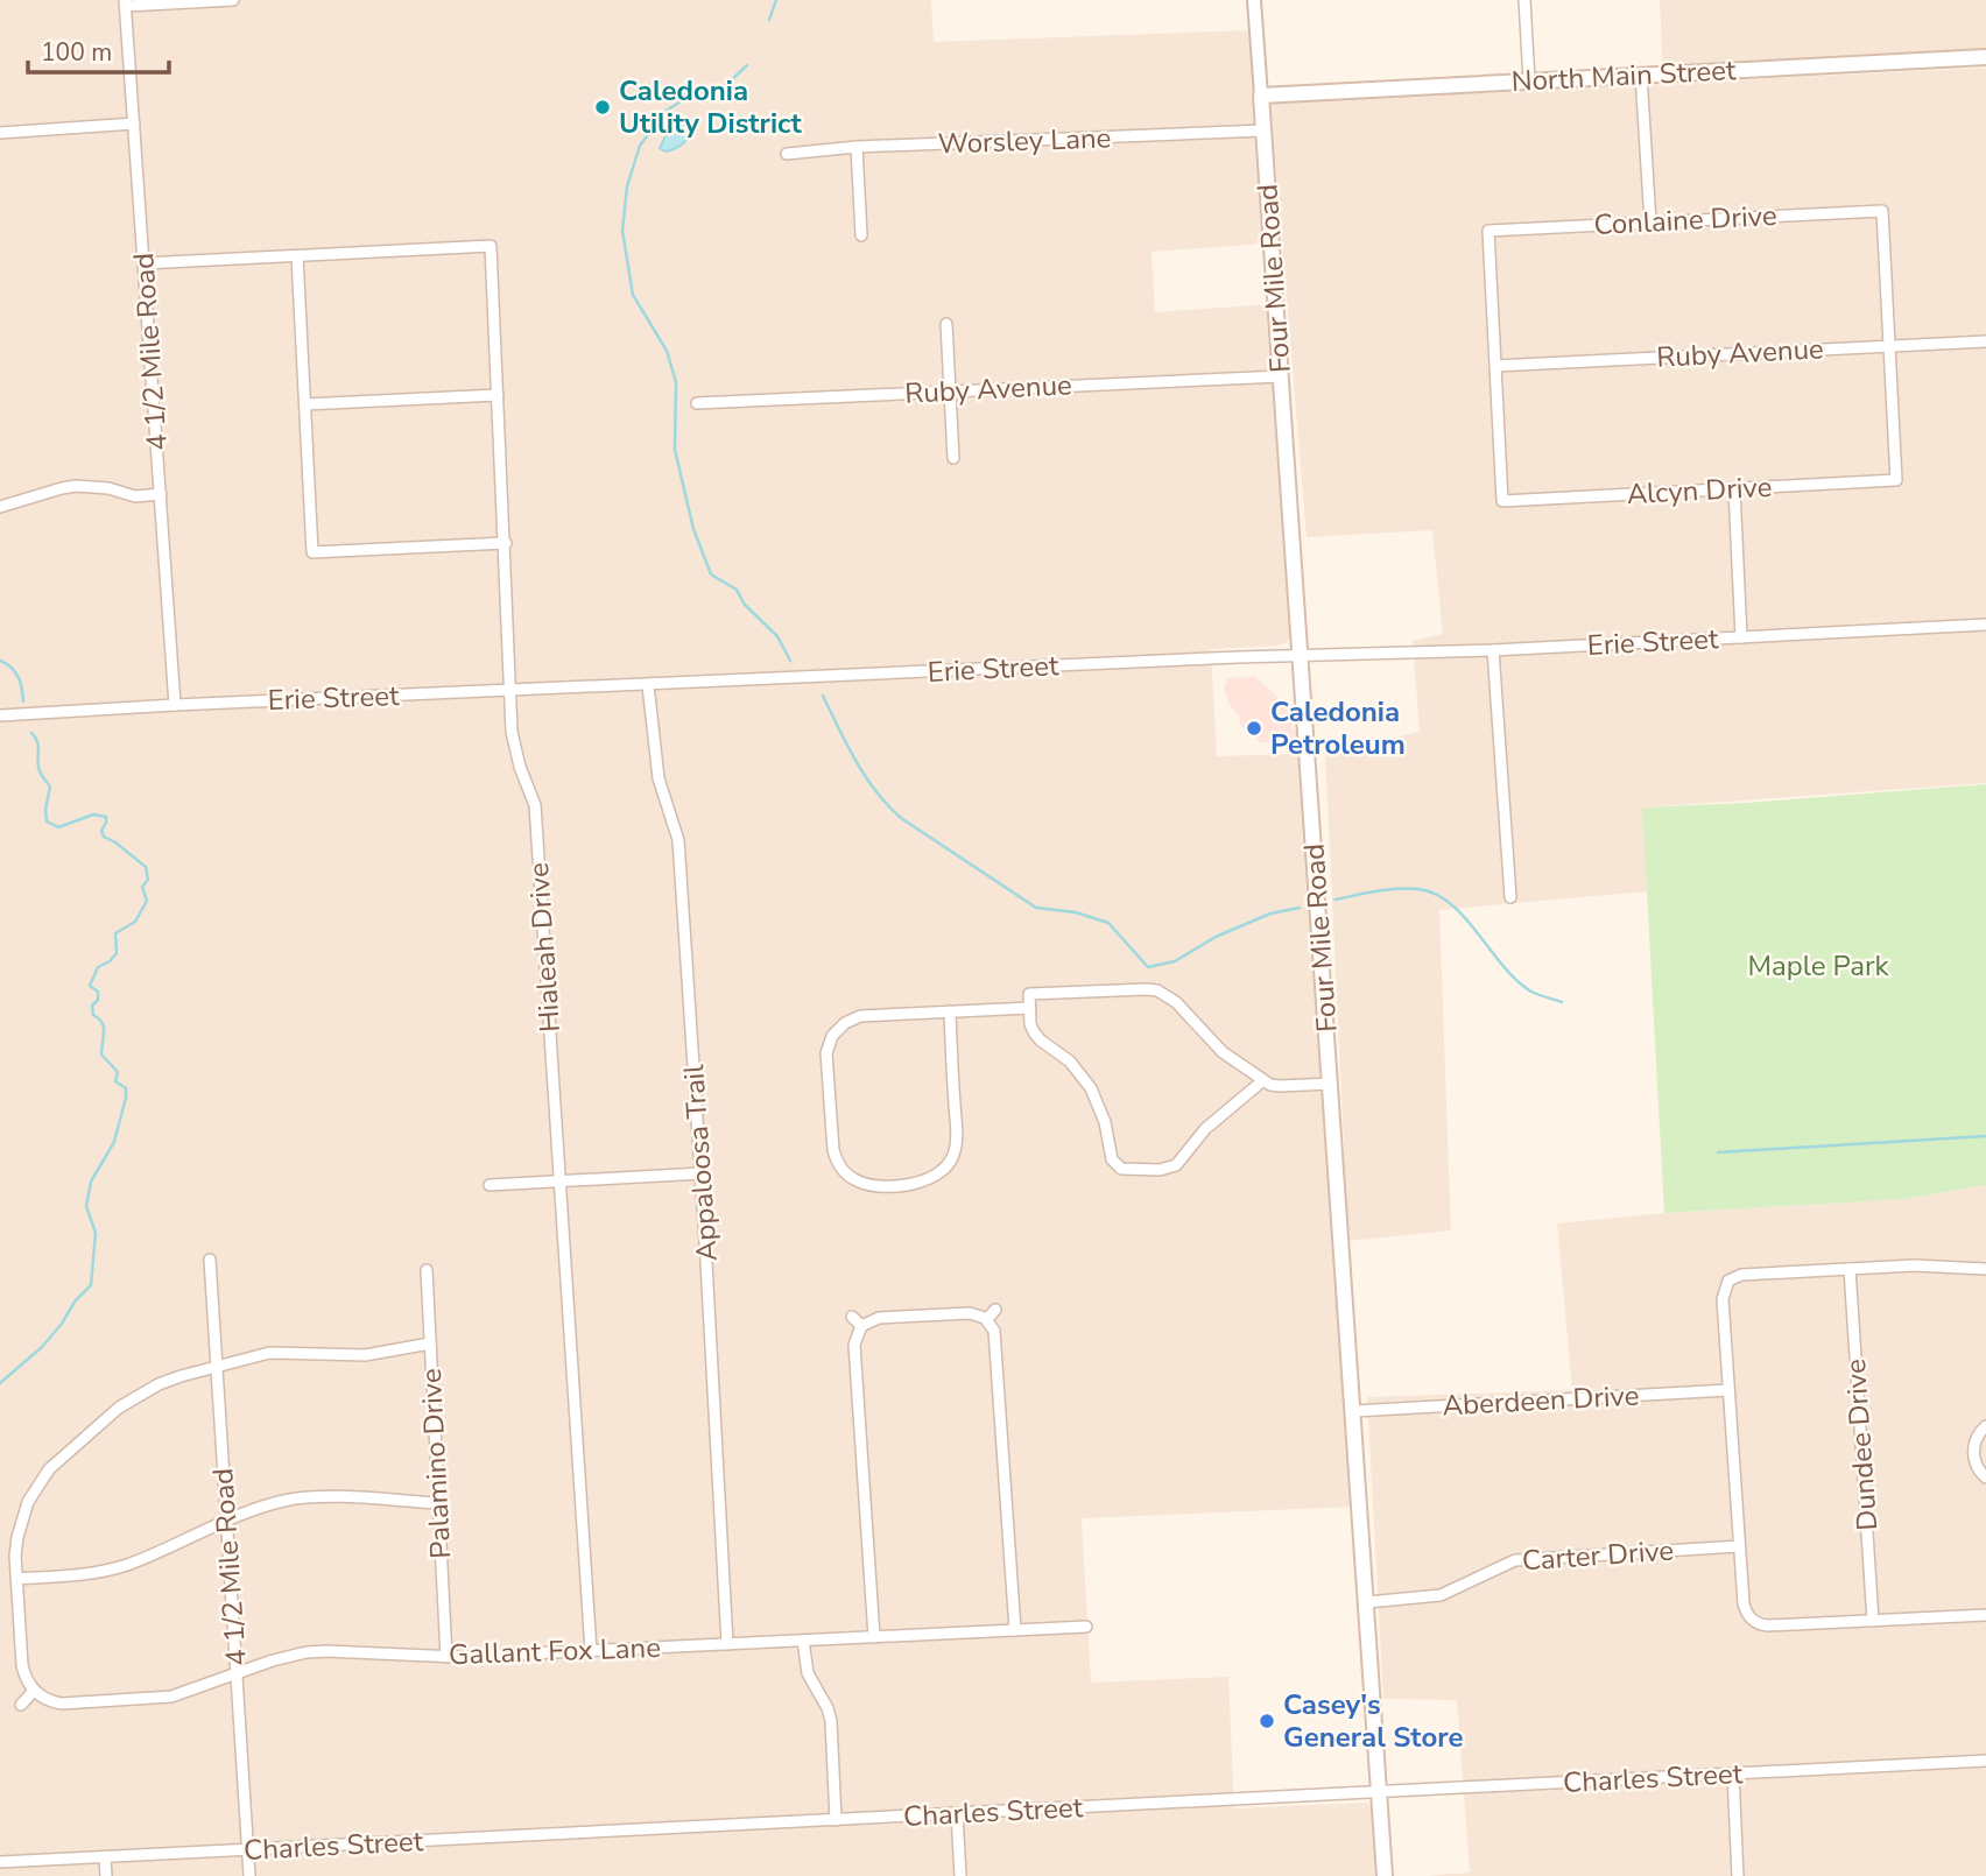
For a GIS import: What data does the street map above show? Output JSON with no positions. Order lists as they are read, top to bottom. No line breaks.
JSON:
{"streets":{"main road":["North Main Street","Four Mile Road"],"street":["Worsley Lane","Conlaine Drive","4 1/2 Mile Road","Ruby Avenue","Alcyn Drive","Erie Street","Hialeah Drive","Appaloosa Trail","Aberdeen Drive","Dundee Drive","Palamino Drive","Carter Drive","Gallant Fox Lane","Charles Street"]},"crossings":[["North Main Street","Four Mile Road"],["Worsley Lane","Four Mile Road"],["Conlaine Drive","Ruby Avenue"],["Conlaine Drive","Alcyn Drive"],["Four Mile Road","Ruby Avenue"],["Four Mile Road","Erie Street"],["Four Mile Road","Aberdeen Drive"],["Four Mile Road","Carter Drive"],["Four Mile Road","Charles Street"],["4 1/2 Mile Road","Erie Street"],["4 1/2 Mile Road","Gallant Fox Lane"],["4 1/2 Mile Road","Charles Street"],["Ruby Avenue","Alcyn Drive"],["Erie Street","Hialeah Drive"],["Erie Street","Appaloosa Trail"],["Hialeah Drive","Gallant Fox Lane"],["Appaloosa Trail","Gallant Fox Lane"],["Palamino Drive","Gallant Fox Lane"]],"parks":["Maple Park"],"places":["Caledonia Utility District","Caledonia Petroleum","Casey's General Store"],"scale_bar":"100 m"}
